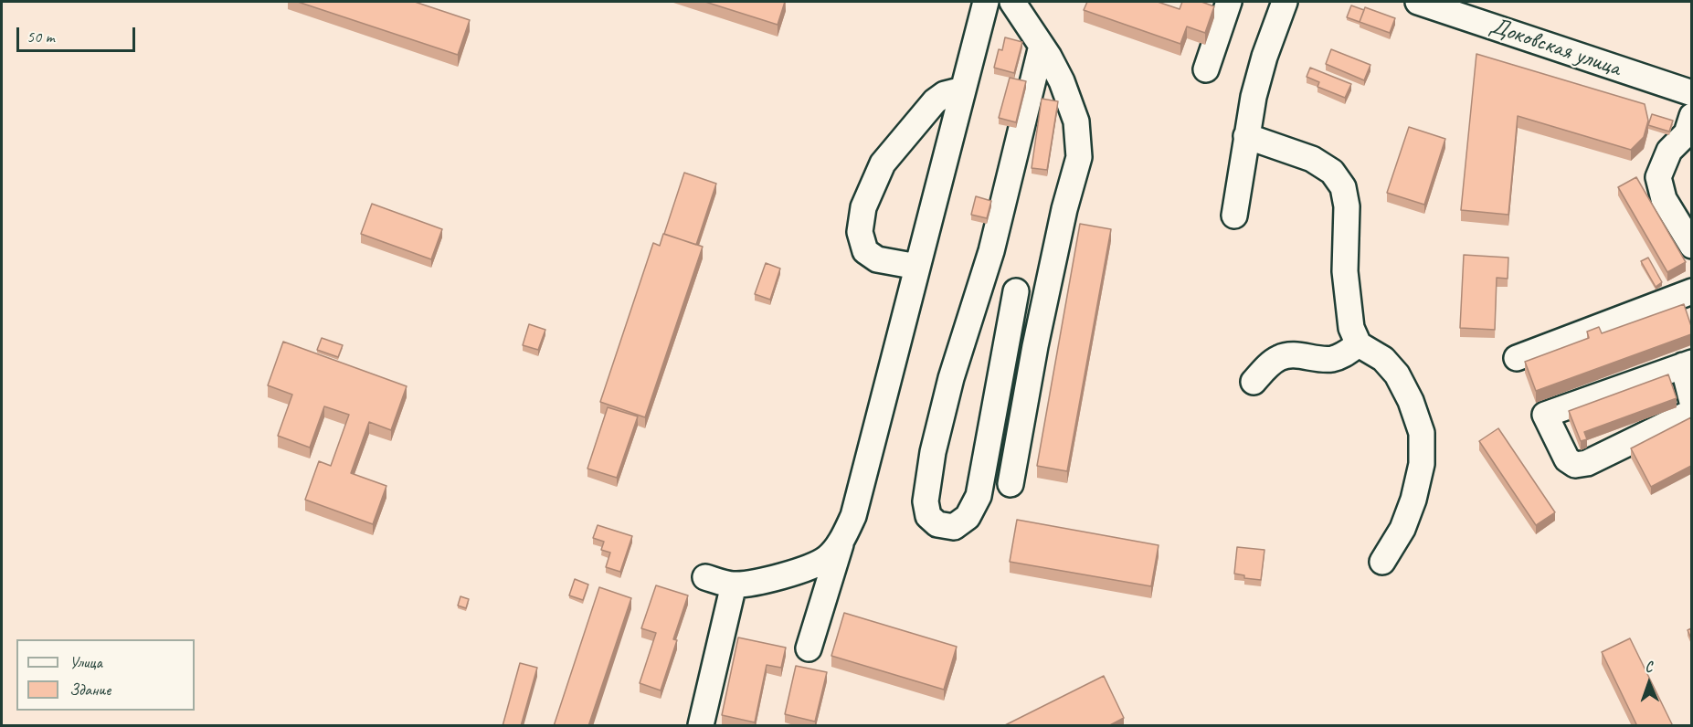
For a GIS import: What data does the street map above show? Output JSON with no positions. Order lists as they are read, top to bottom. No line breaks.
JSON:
{"streets":{"street":["Доковская улица"]},"legend":["Улица","Здание"],"scale_bar":"50 m","north":"top"}
